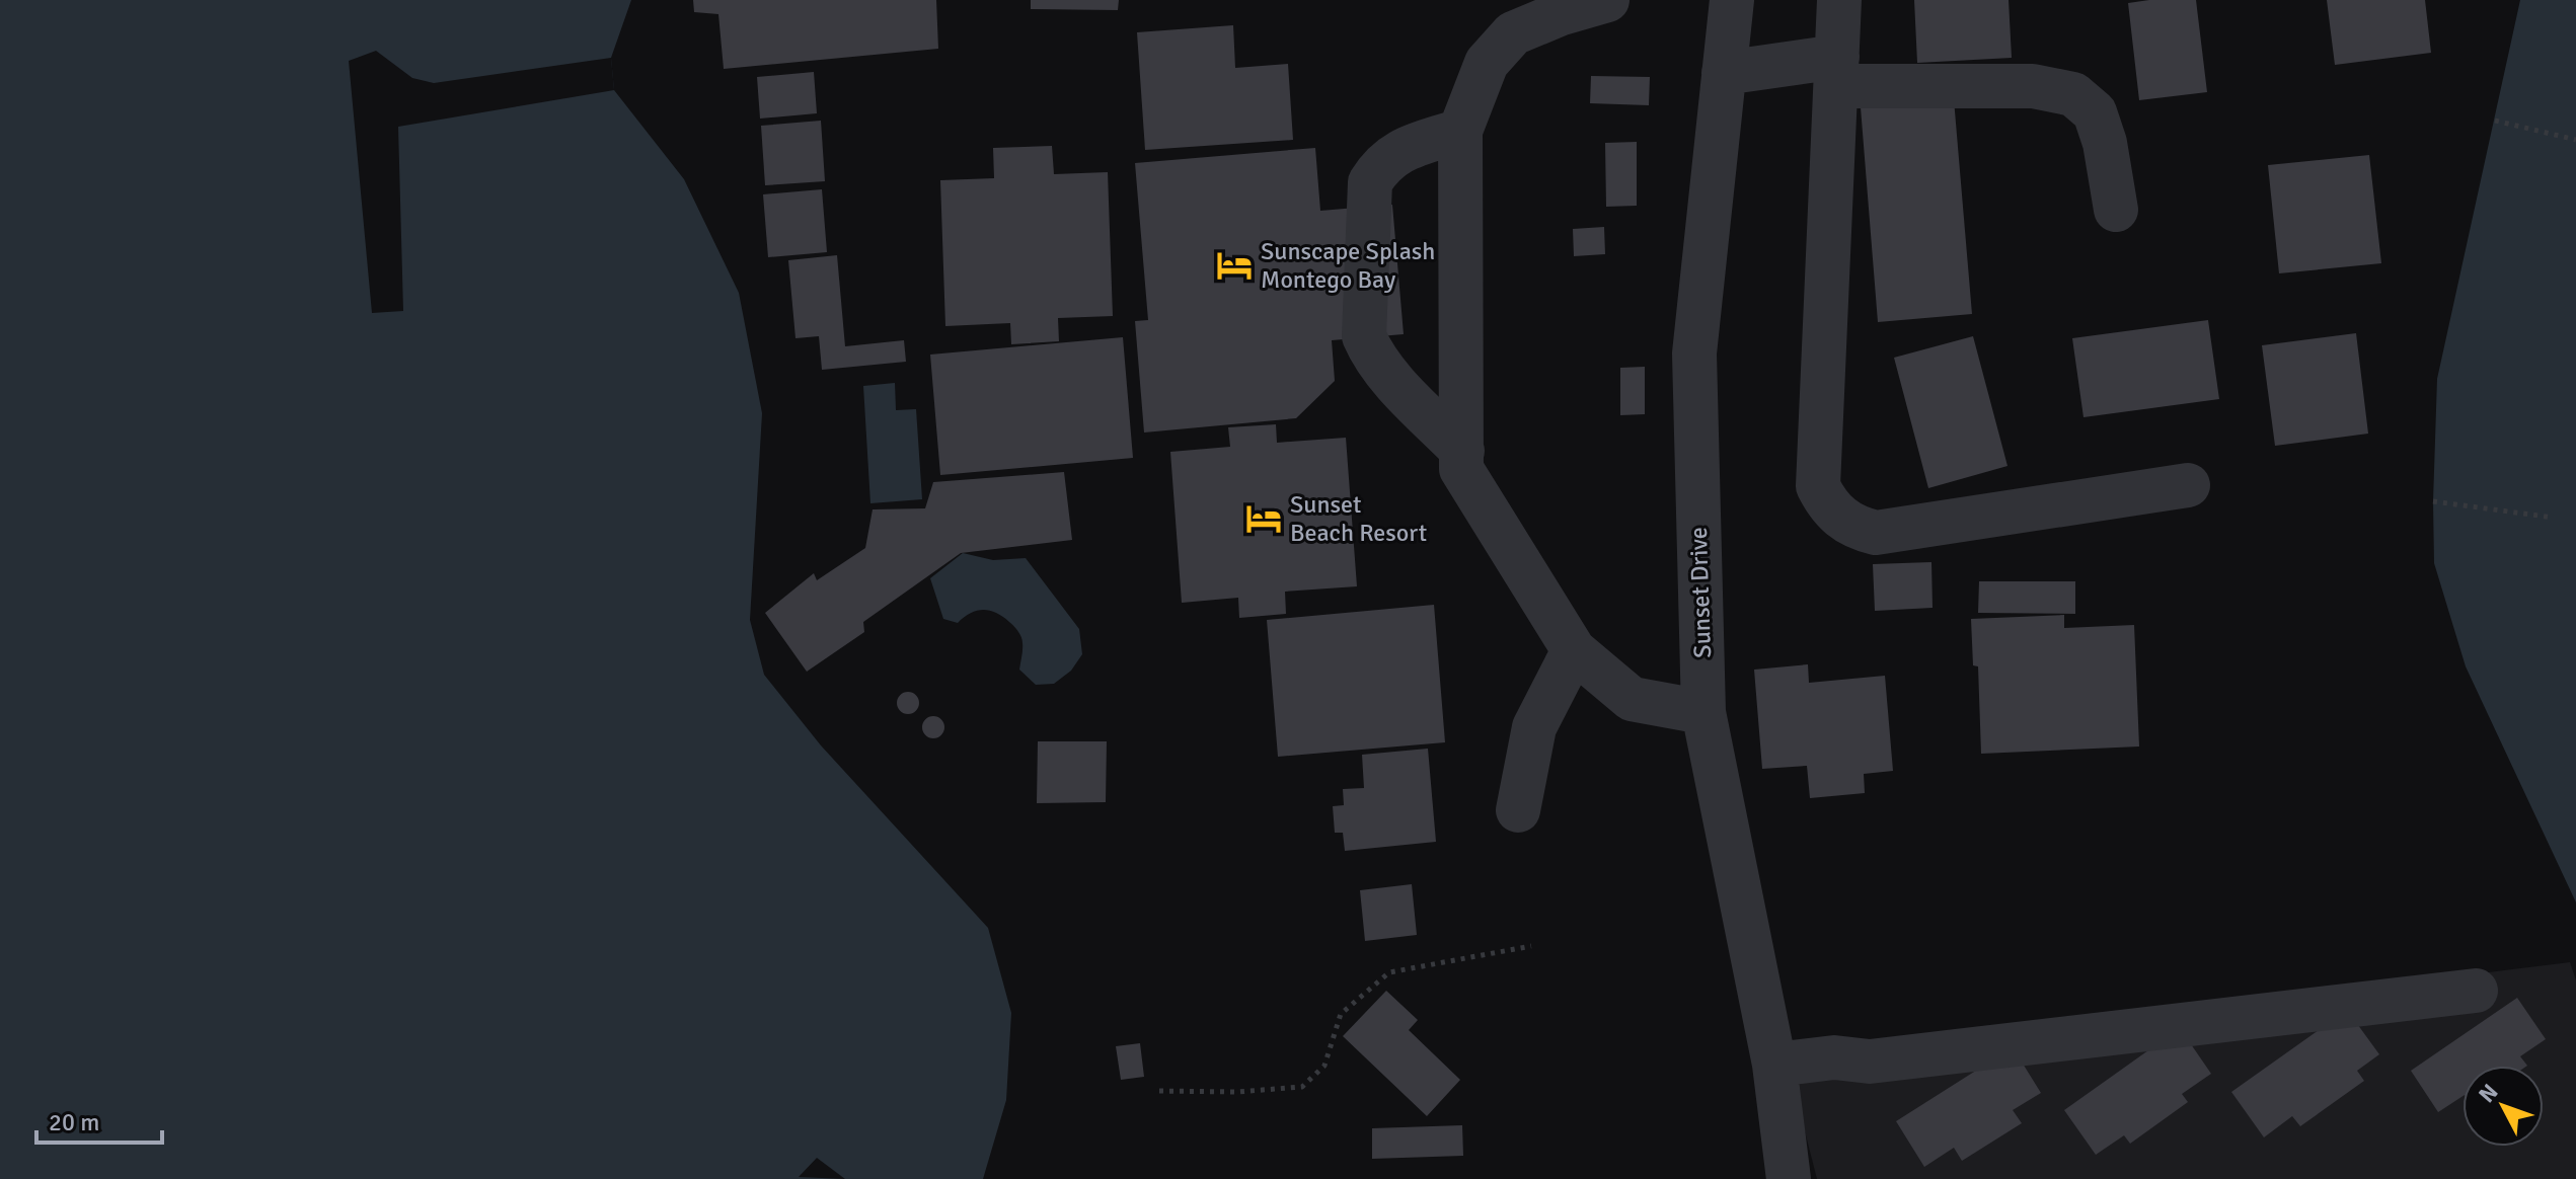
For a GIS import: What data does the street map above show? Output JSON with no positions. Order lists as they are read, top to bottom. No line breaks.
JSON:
{"streets":{"street":["Sunset Drive"]},"places":{"hotel":["Sunscape Splash Montego Bay","Sunset Beach Resort"]},"scale_bar":"20 m","north":"top left"}
